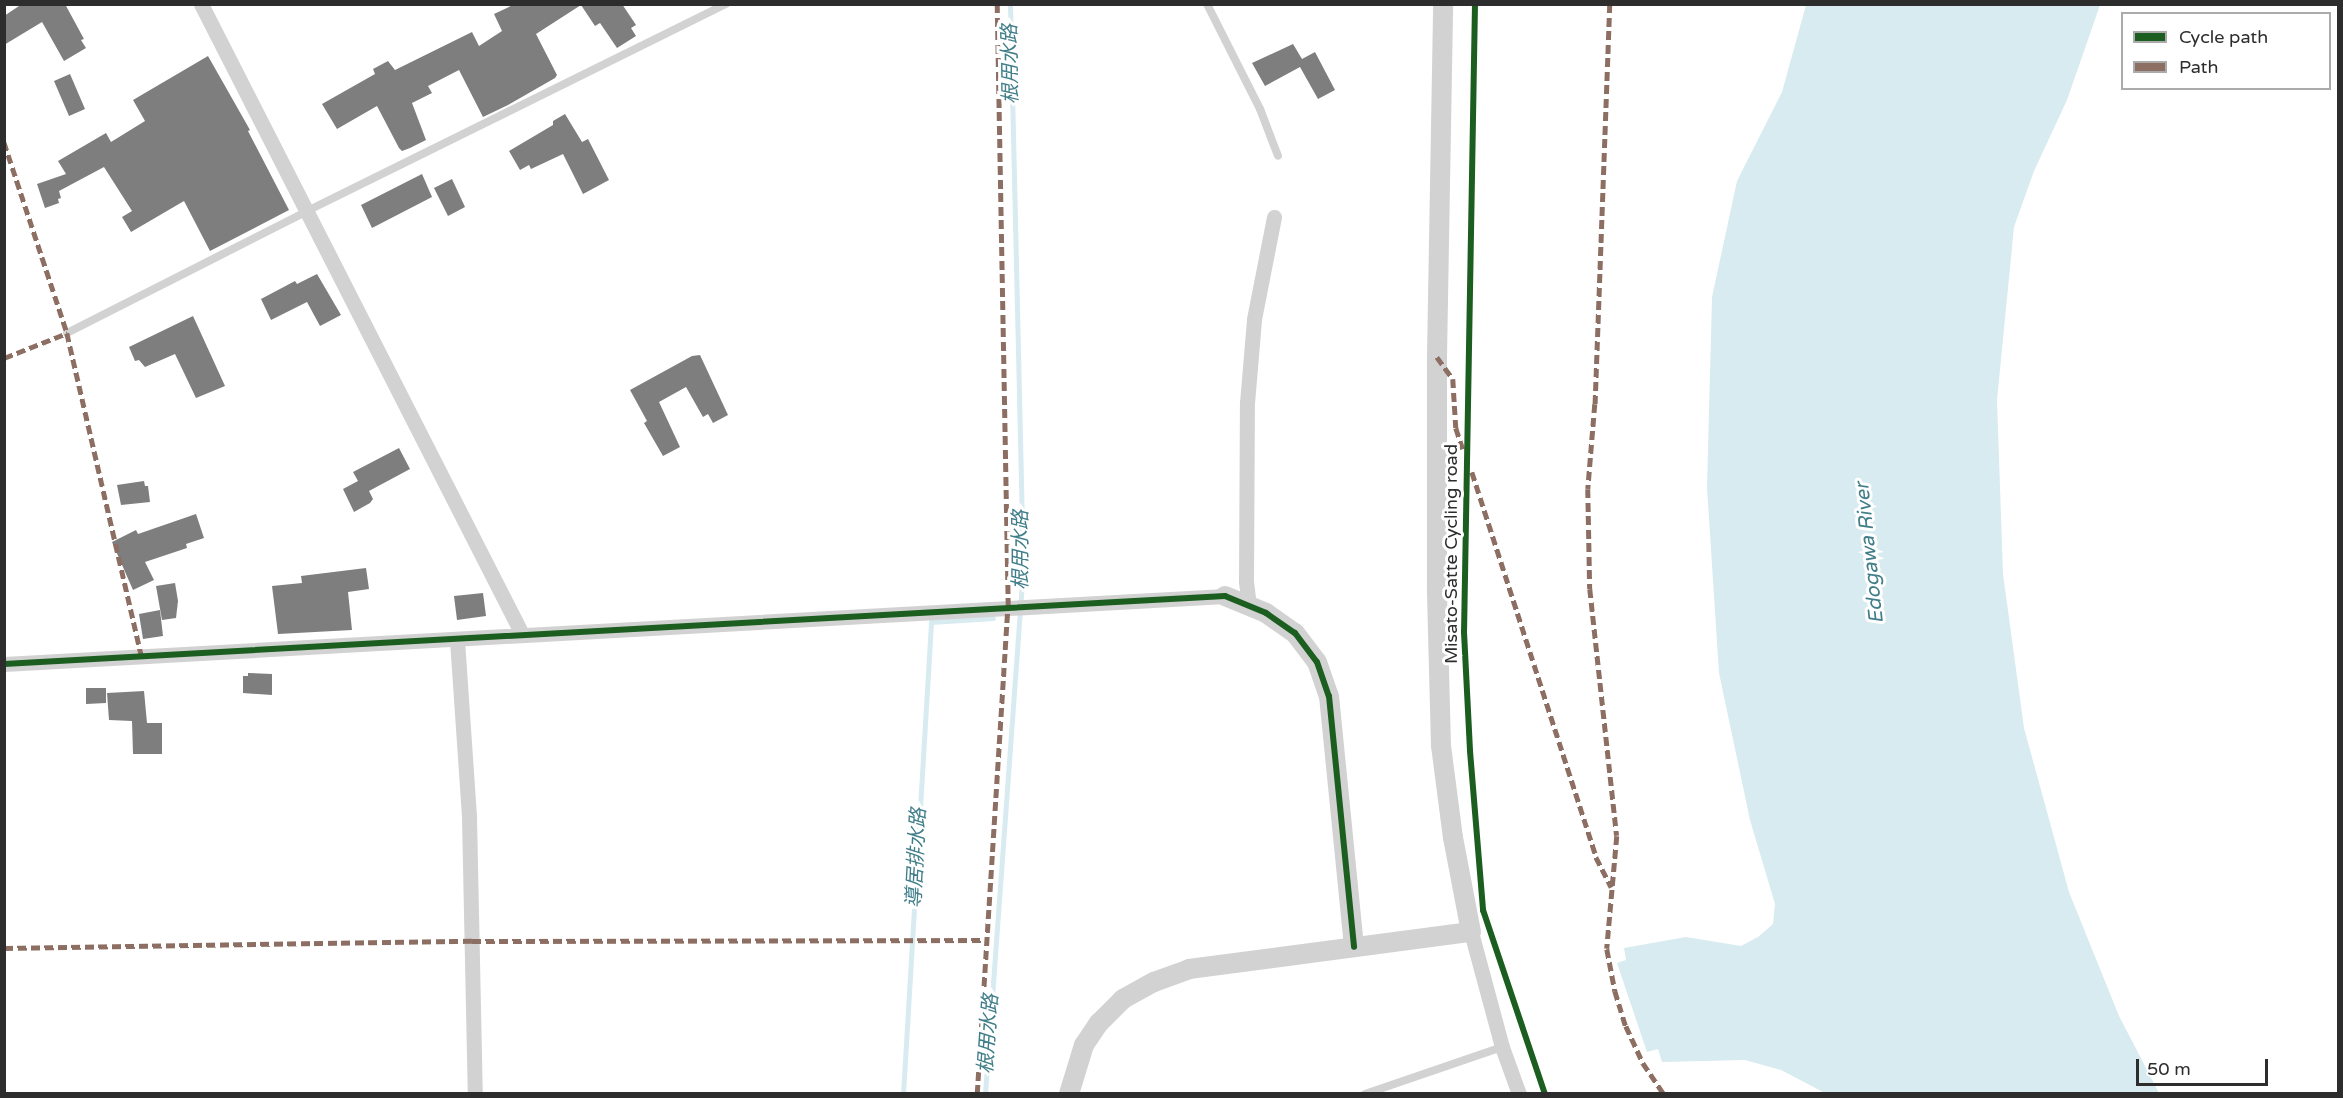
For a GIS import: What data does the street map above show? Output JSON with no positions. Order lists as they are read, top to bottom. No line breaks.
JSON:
{"streets":{"cycle path":["Misato-Satte Cycling road"]},"water":["根用水路","Edogawa River","導居排水路"],"legend":["Cycle path","Path"],"scale_bar":"50 m"}
